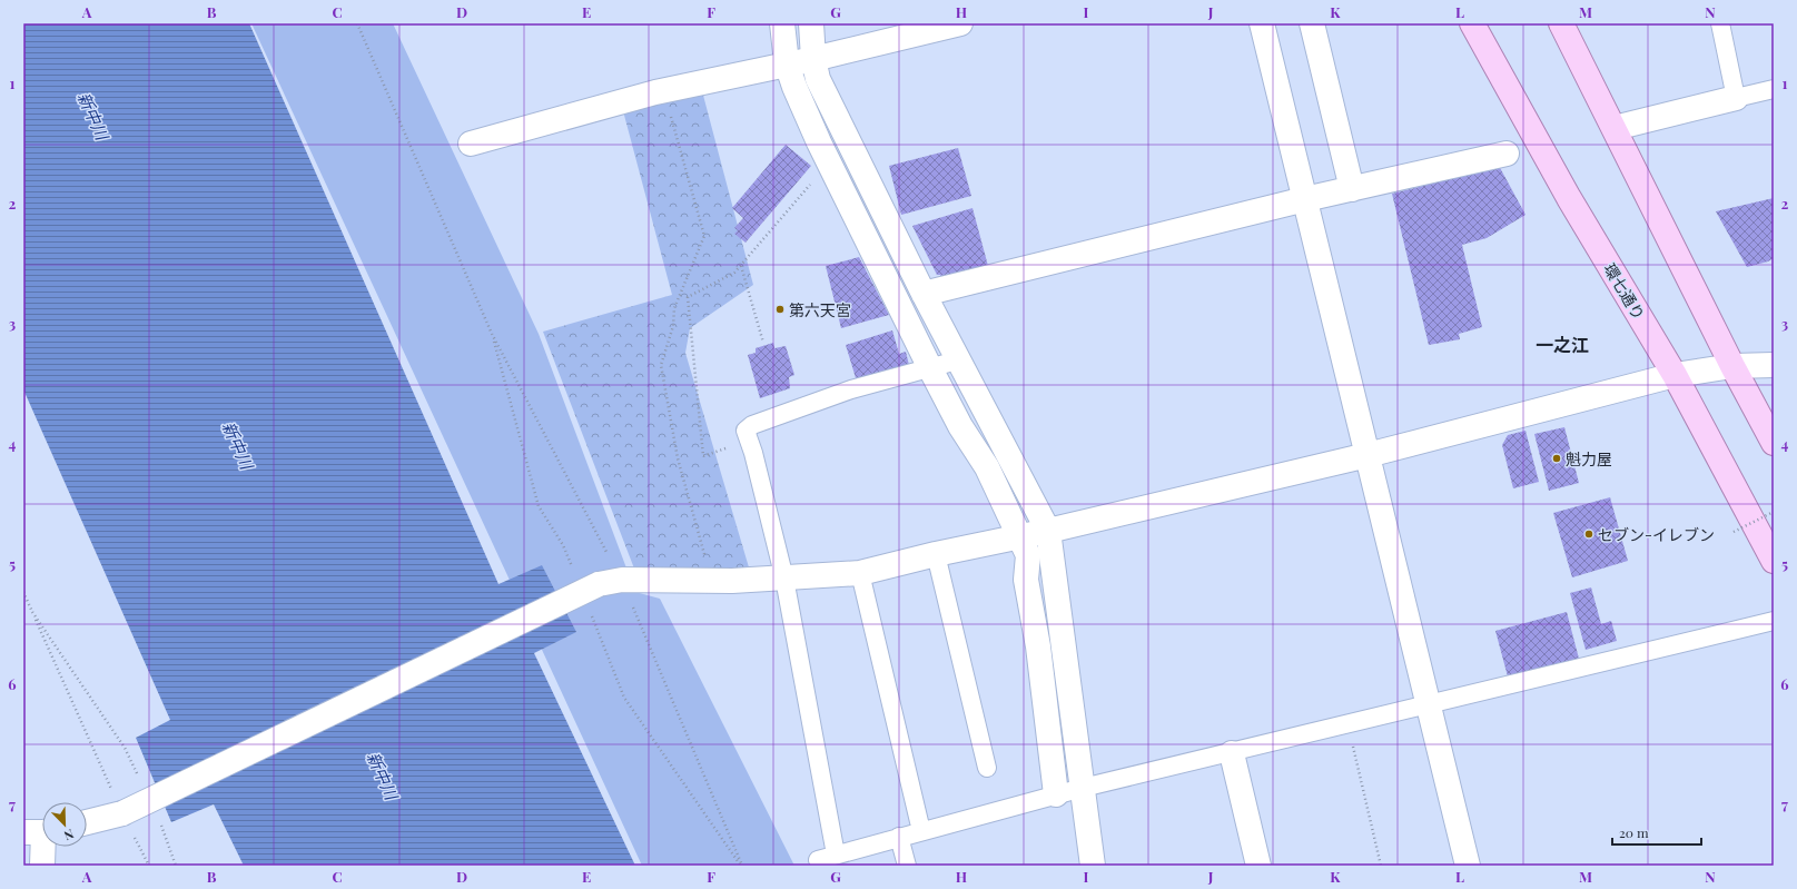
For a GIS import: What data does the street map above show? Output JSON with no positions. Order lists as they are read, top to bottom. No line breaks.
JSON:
{"streets":{"main road":["環七通り"]},"districts":["一之江"],"water":["新中川"],"places":["第六天宮","魁力屋","セブン-イレブン"],"scale_bar":"20 m","north":"bottom right","grid":{"columns":["A","B","C","D","E","F","G","H","I","J","K","L","M","N"],"rows":["1","2","3","4","5","6","7"]}}
